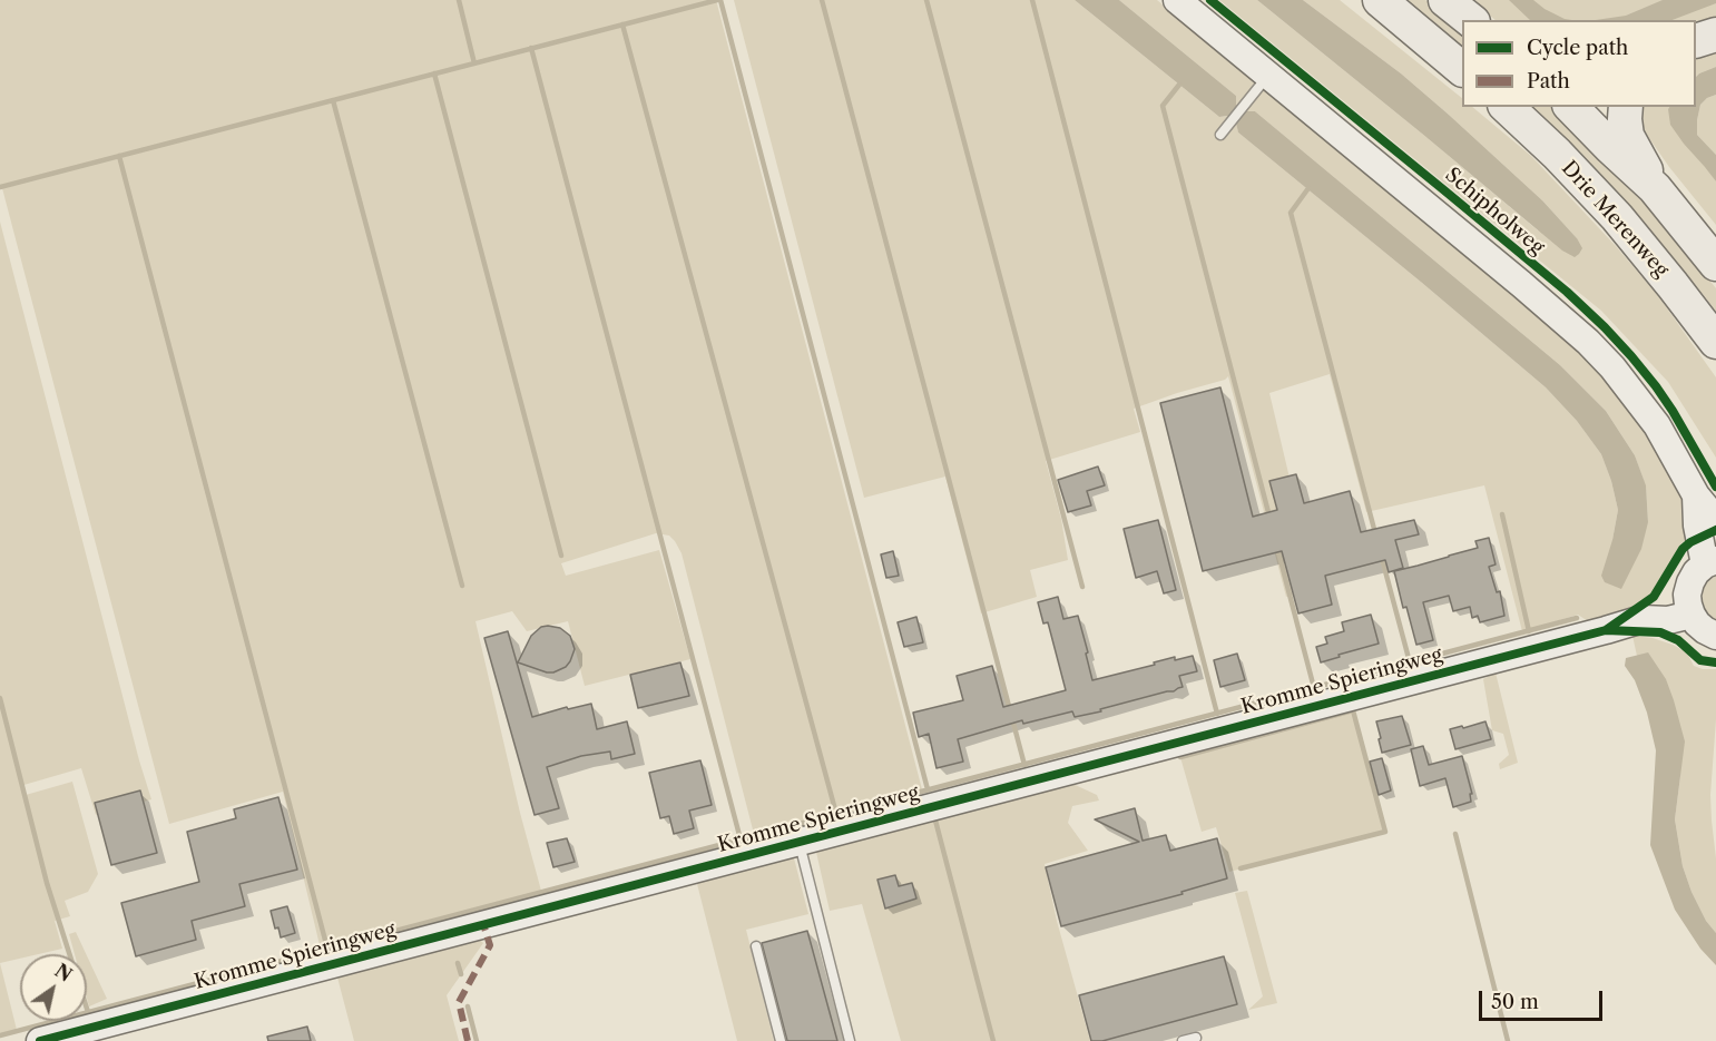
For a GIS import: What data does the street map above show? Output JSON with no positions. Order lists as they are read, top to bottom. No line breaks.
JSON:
{"streets":{"highway":["Drie Merenweg"],"street":["Schipholweg","Kromme Spieringweg"]},"legend":["Cycle path","Path"],"scale_bar":"50 m","north":"top right"}
